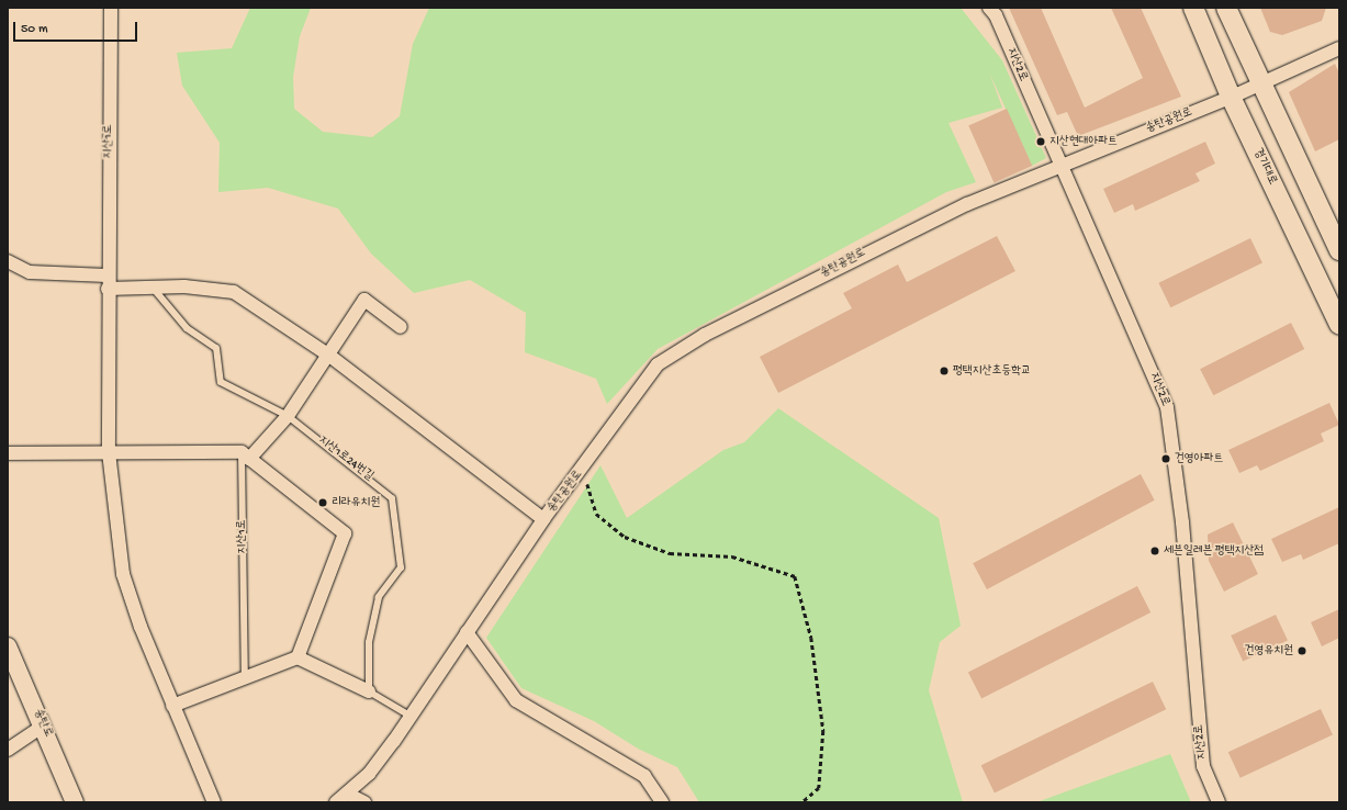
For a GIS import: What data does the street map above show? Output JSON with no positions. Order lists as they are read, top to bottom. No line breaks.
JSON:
{"streets":{"main road":["경기대로","송탄로"],"street":["지산2로","송탄공원로","지산1로"],"lane":["지산1로24번길"]},"crossings":[["지산2로","송탄공원로"],["송탄공원로","경기대로"]],"places":["지산현대아파트","평택지산초등학교","건영아파트","리라유치원","세븐일레븐 평택지산점","건영유치원"],"scale_bar":"50 m"}
